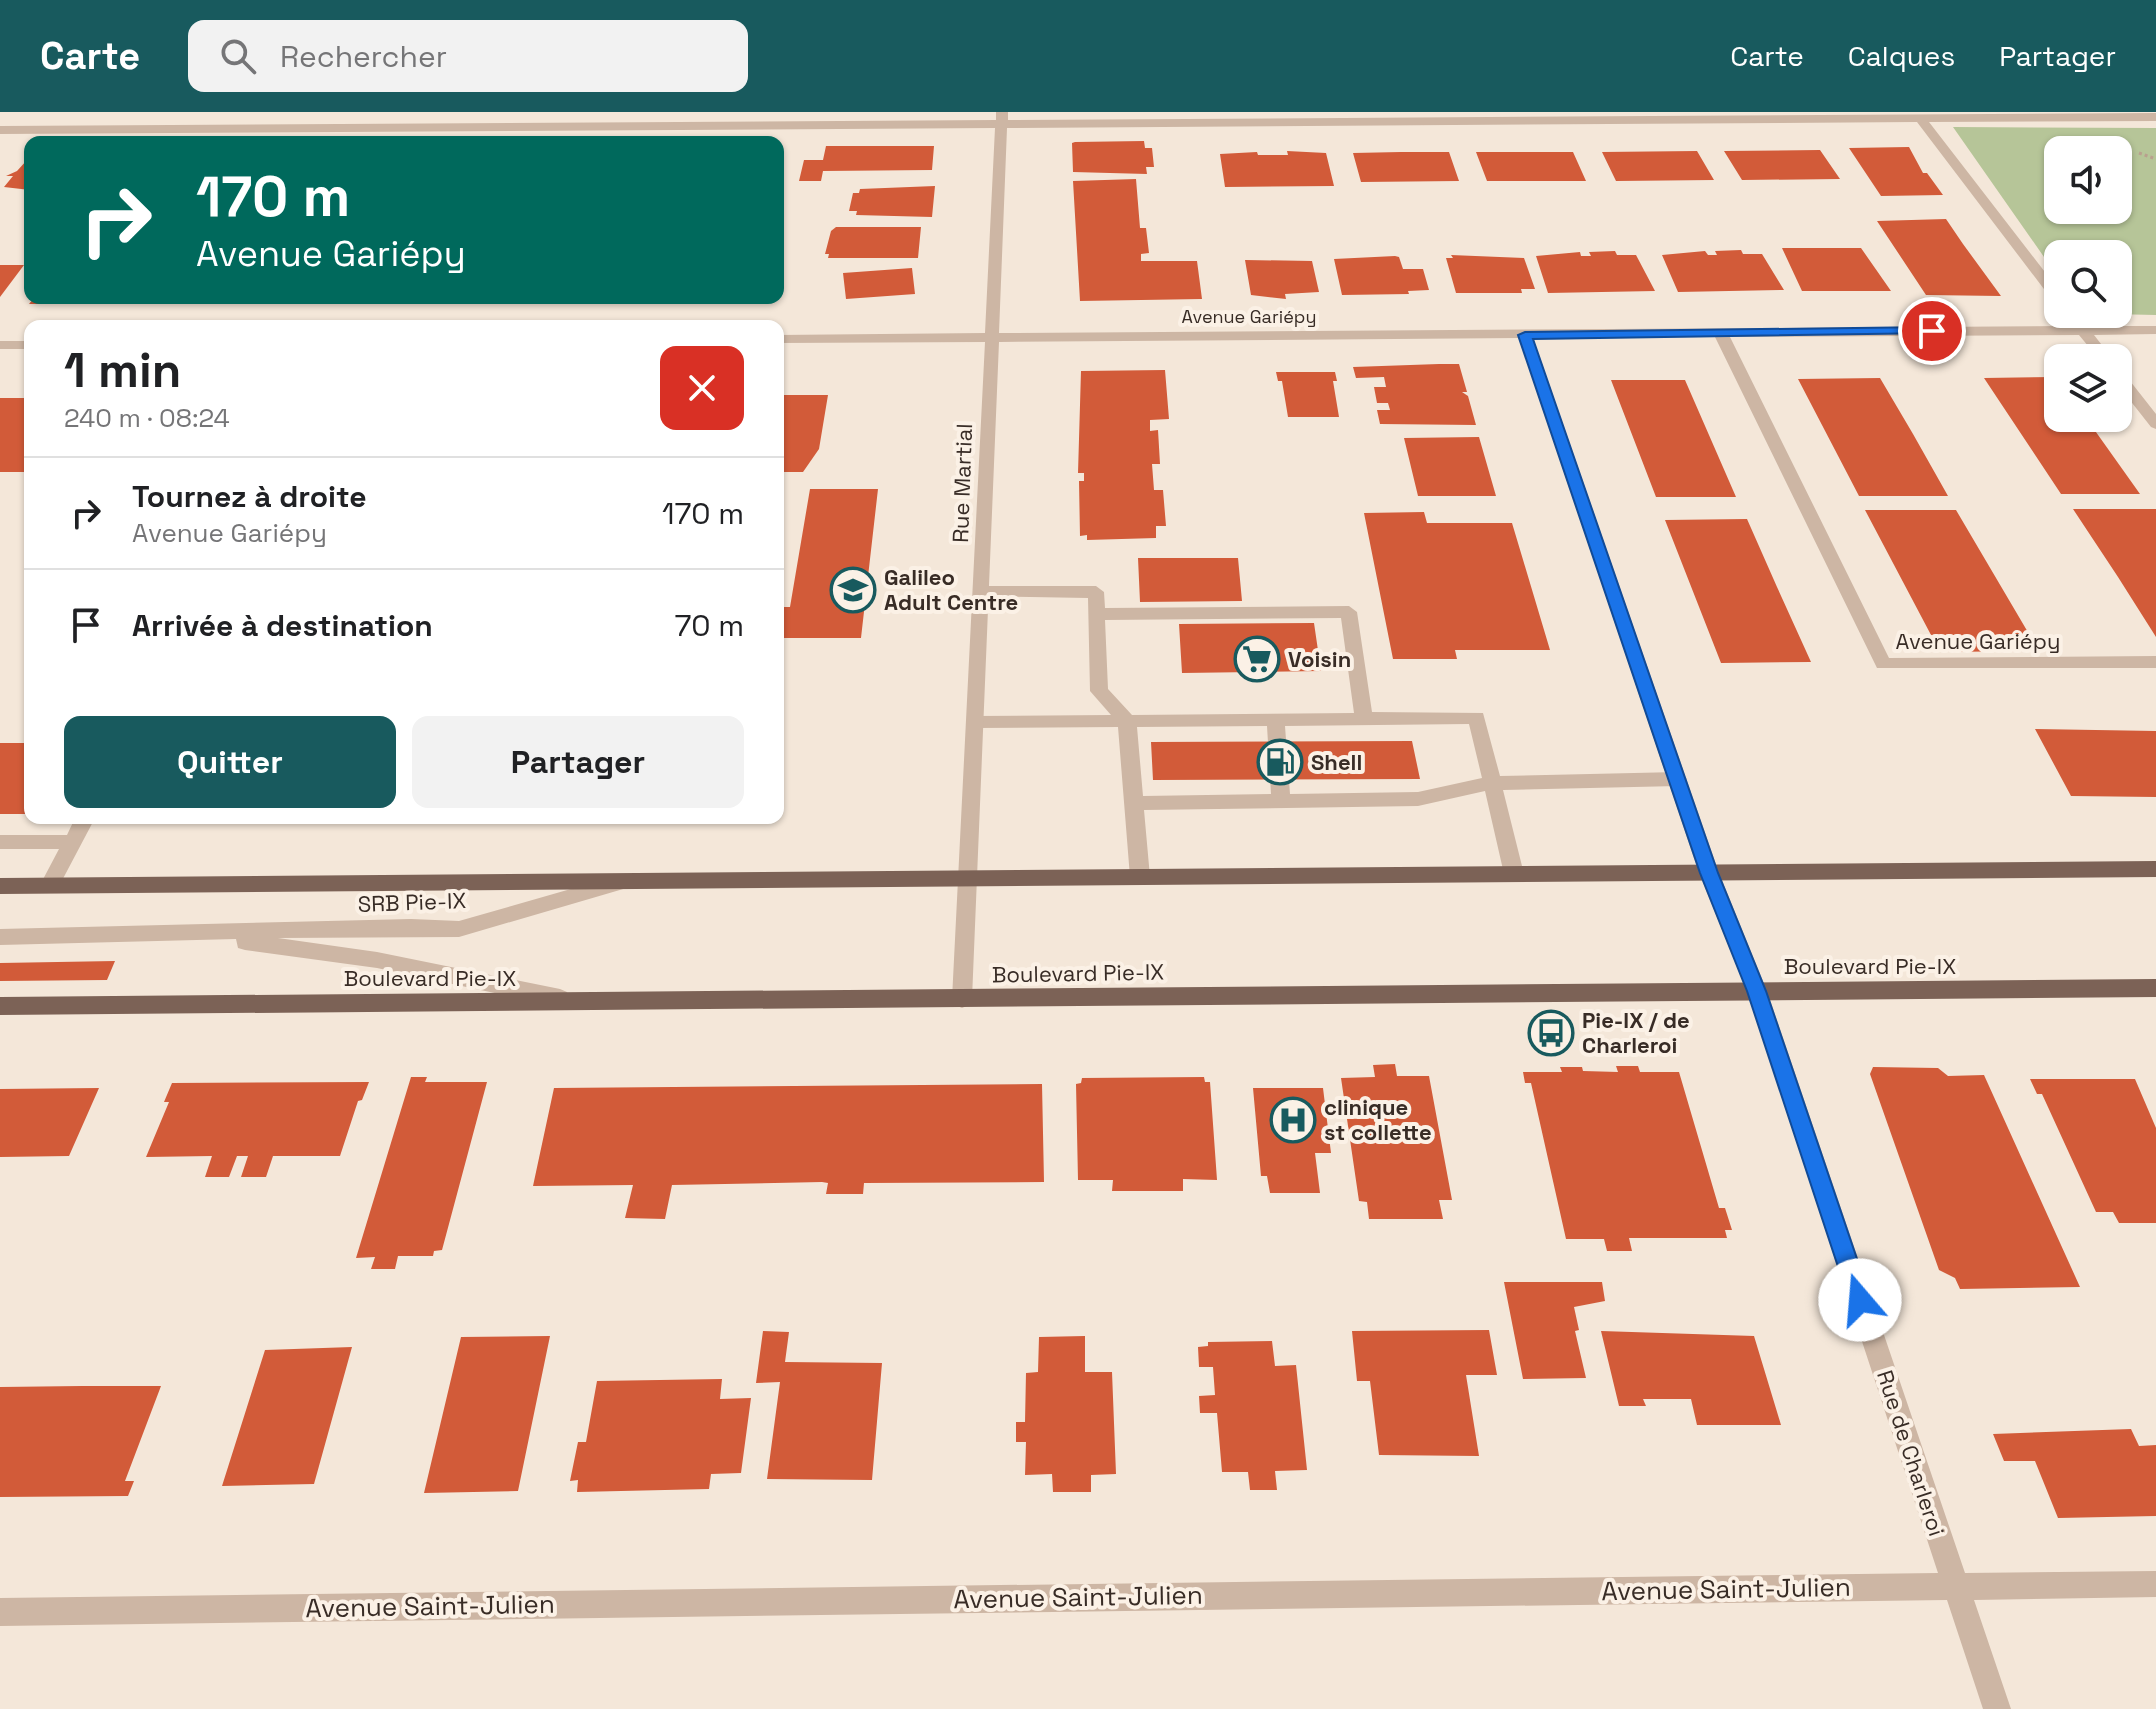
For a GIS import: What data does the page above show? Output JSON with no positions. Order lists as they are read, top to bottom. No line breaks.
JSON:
{"streets":{"main road":["Boulevard Pie-IX"],"street":["Avenue Gariépy","Rue Martial","SRB Pie-IX","Rue de Charleroi","Avenue Saint-Julien"]},"crossings":[["Avenue Gariépy","Rue Martial"],["Avenue Gariépy","Rue de Charleroi"],["Rue Martial","Boulevard Pie-IX"],["SRB Pie-IX","Boulevard Pie-IX"],["Boulevard Pie-IX","Rue de Charleroi"],["Rue de Charleroi","Avenue Saint-Julien"]],"places":{"school or university":["Galileo Adult Centre"],"supermarket":["Voisin"],"fuel station":["Shell"],"bus stop":["Pie-IX / de Charleroi"],"hospital":["clinique st collette"]},"page":{"header":"Carte","search":"Rechercher","nav":["Carte","Calques","Partager"],"turn":["170 m","Avenue Gariépy"],"heading":["1 min","240 m · 08:24"],"list":[{"name":"Tournez à droite","note":"Avenue Gariépy","value":"170 m"},{"name":"Arrivée à destination","value":"70 m"}],"buttons":["Quitter","Partager"]}}
